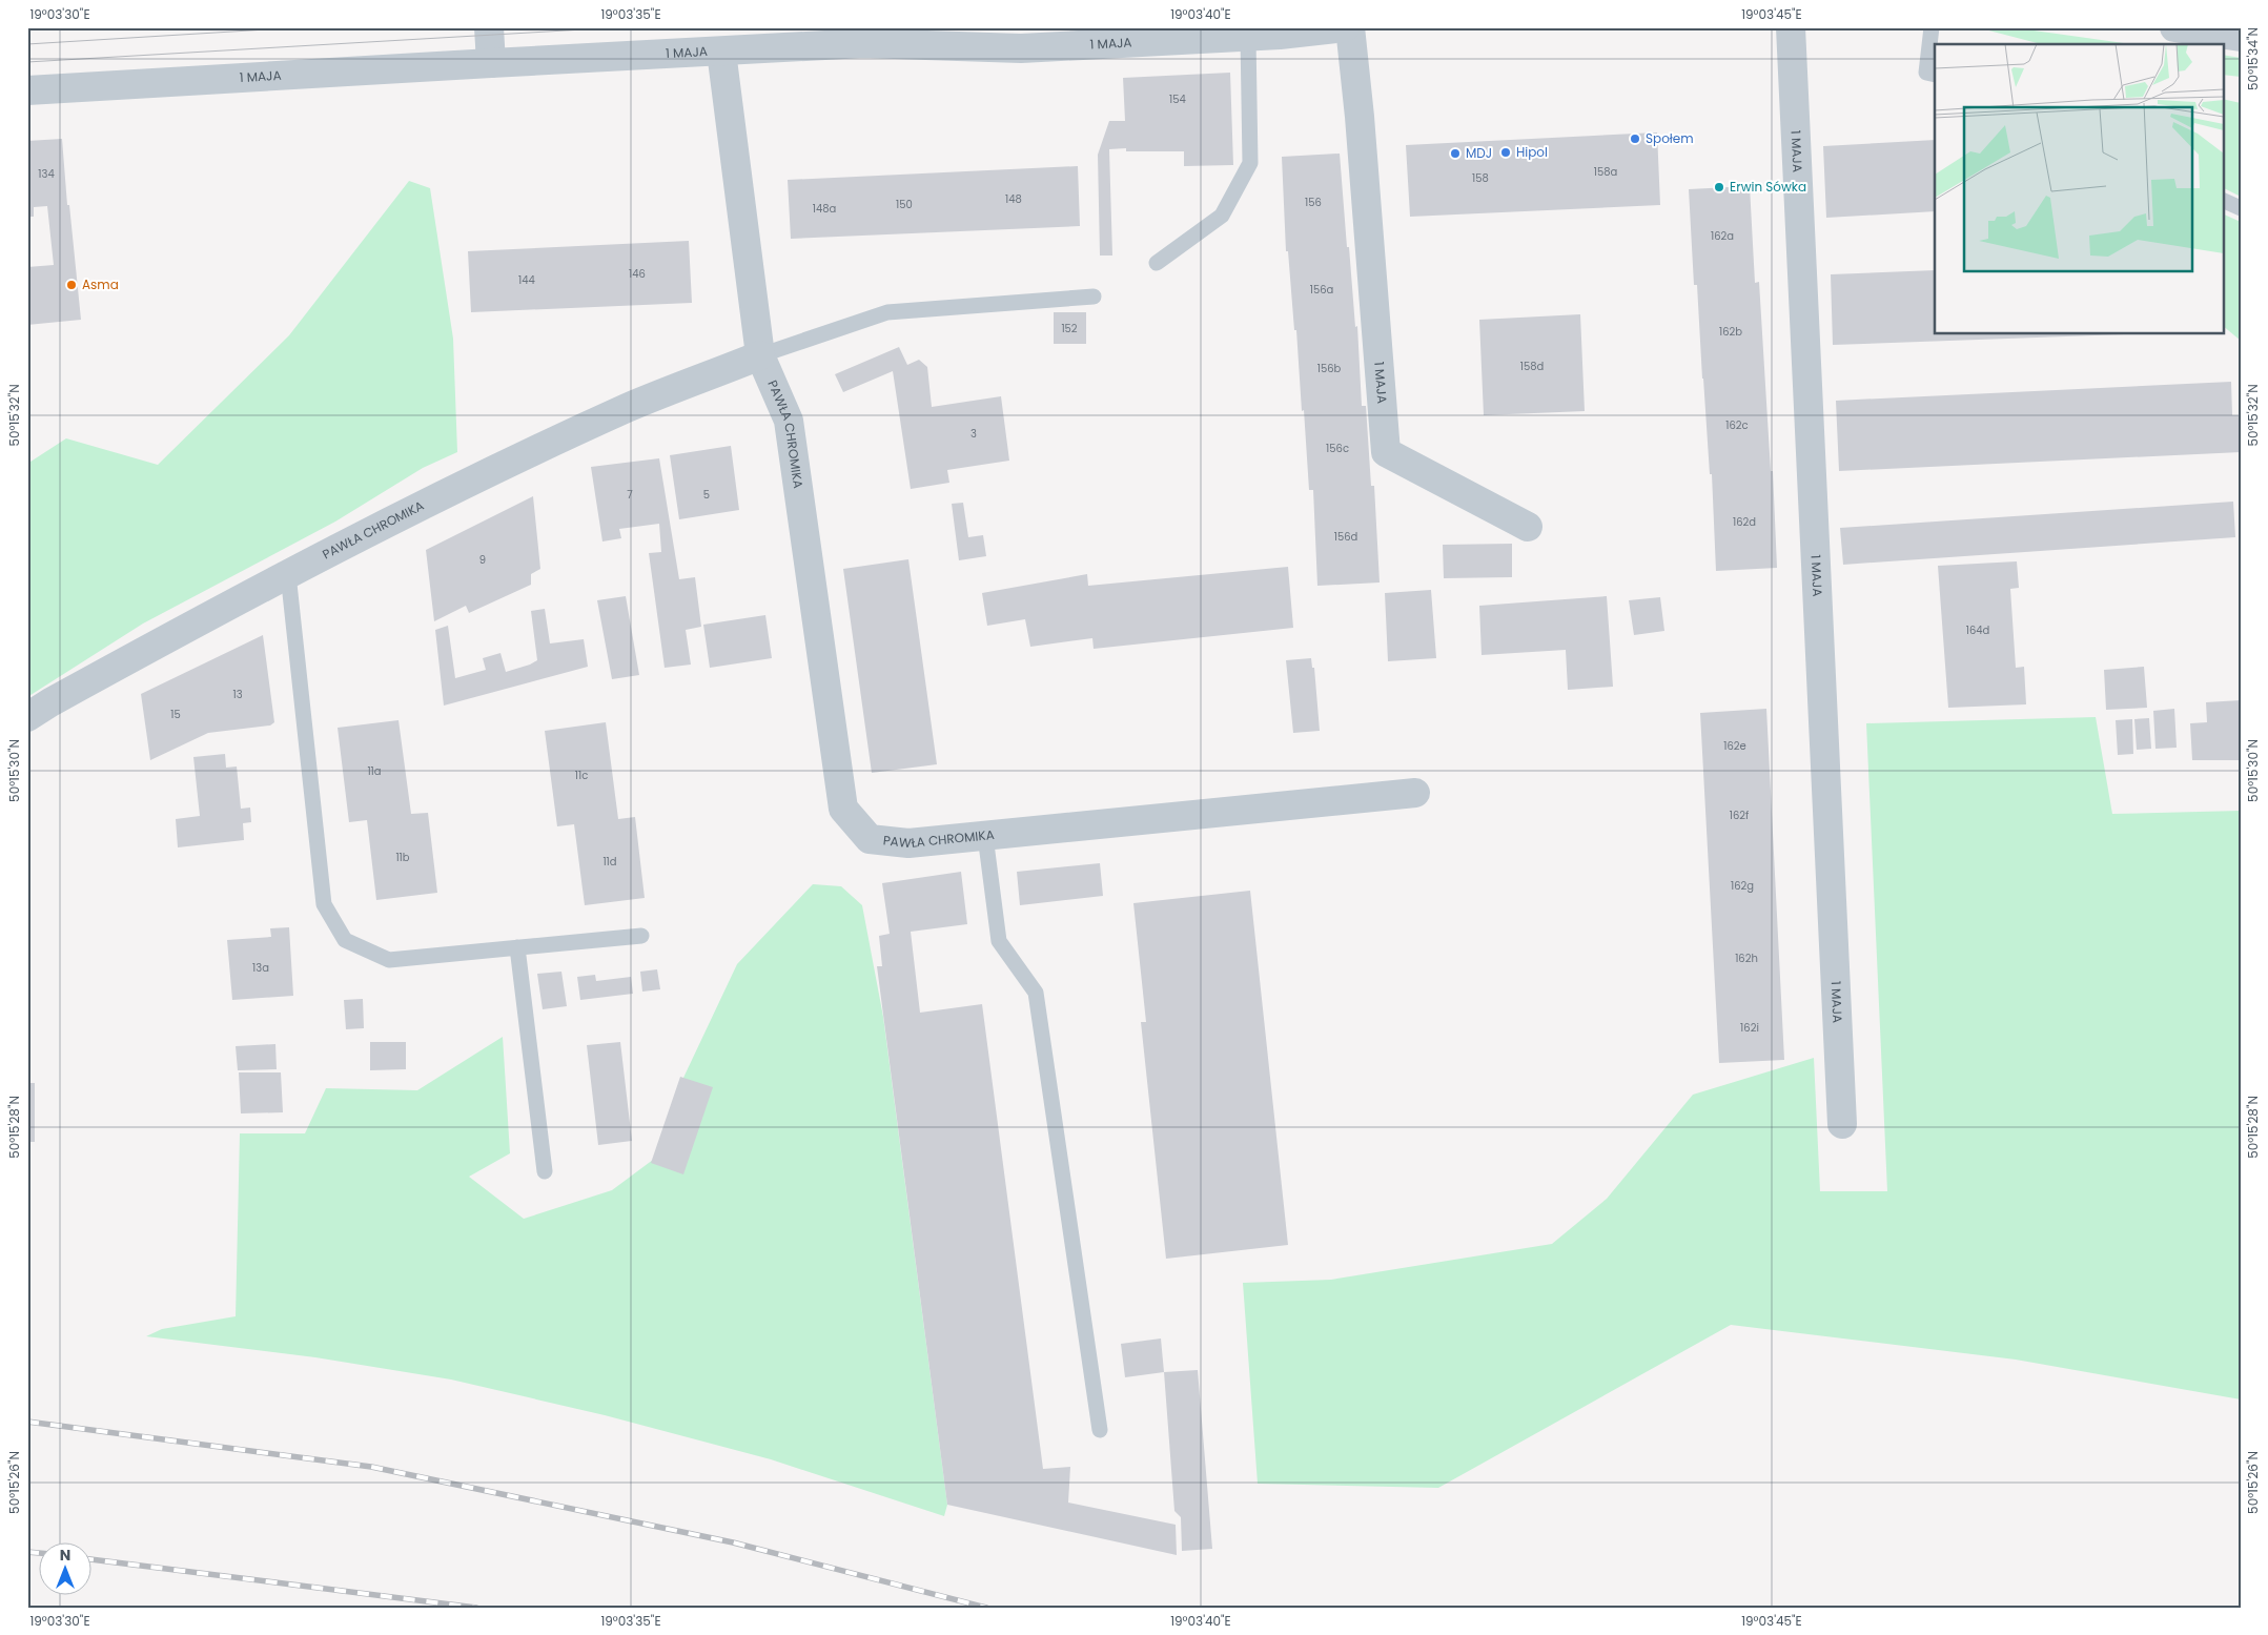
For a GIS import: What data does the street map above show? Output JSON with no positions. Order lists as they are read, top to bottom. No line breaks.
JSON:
{"streets":{"street":["1 MAJA","PAWŁA CHROMIKA"]},"crossings":[["1 MAJA","PAWŁA CHROMIKA"]],"places":["Społem","Hipol","MDJ","Erwin Sówka","Asma"],"house_numbers":["154","158a","134","158","148","156","150","148a","162a","146","144","156a","152","162b","158d","156b","162c","3","156c","7","5","162d","156d","9","164d","13","15","162e","11a","11c","162f","11b","11d","162g","162h","13a","162i"],"north":"top","coordinates":["19°03'30\"E","19°03'35\"E","19°03'40\"E","19°03'45\"E","50°15'34\"N","50°15'32\"N","50°15'30\"N","50°15'28\"N","50°15'26\"N"]}
